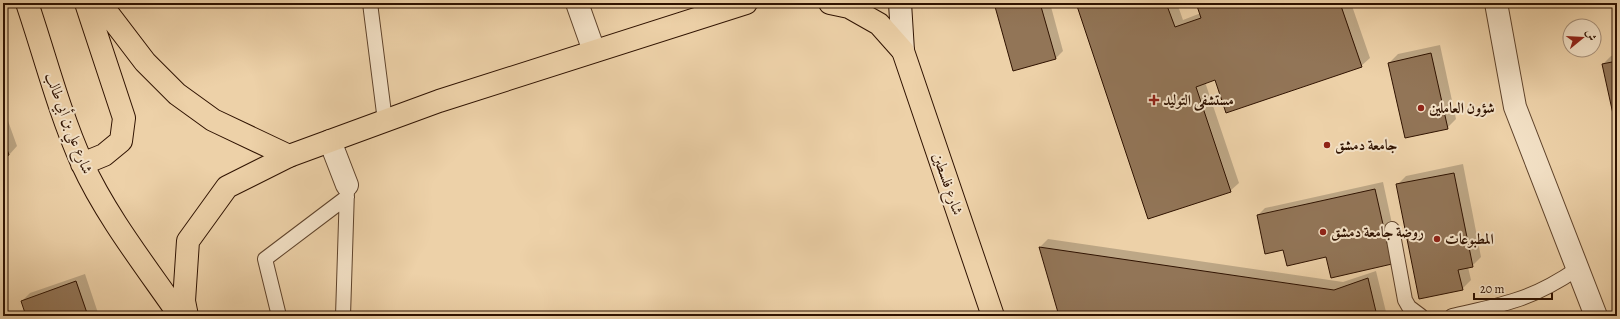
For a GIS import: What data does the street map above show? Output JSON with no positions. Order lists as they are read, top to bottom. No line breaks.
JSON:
{"streets":{"main road":["شارع علي بن أبي طالب","شارع فلسطين"]},"places":{"health":["مستشفى التوليد"],"other":["شؤون العاملين","جامعة دمشق","روضة جامعة دمشق","المطبوعات"]},"scale_bar":"20 m","north":"right"}
